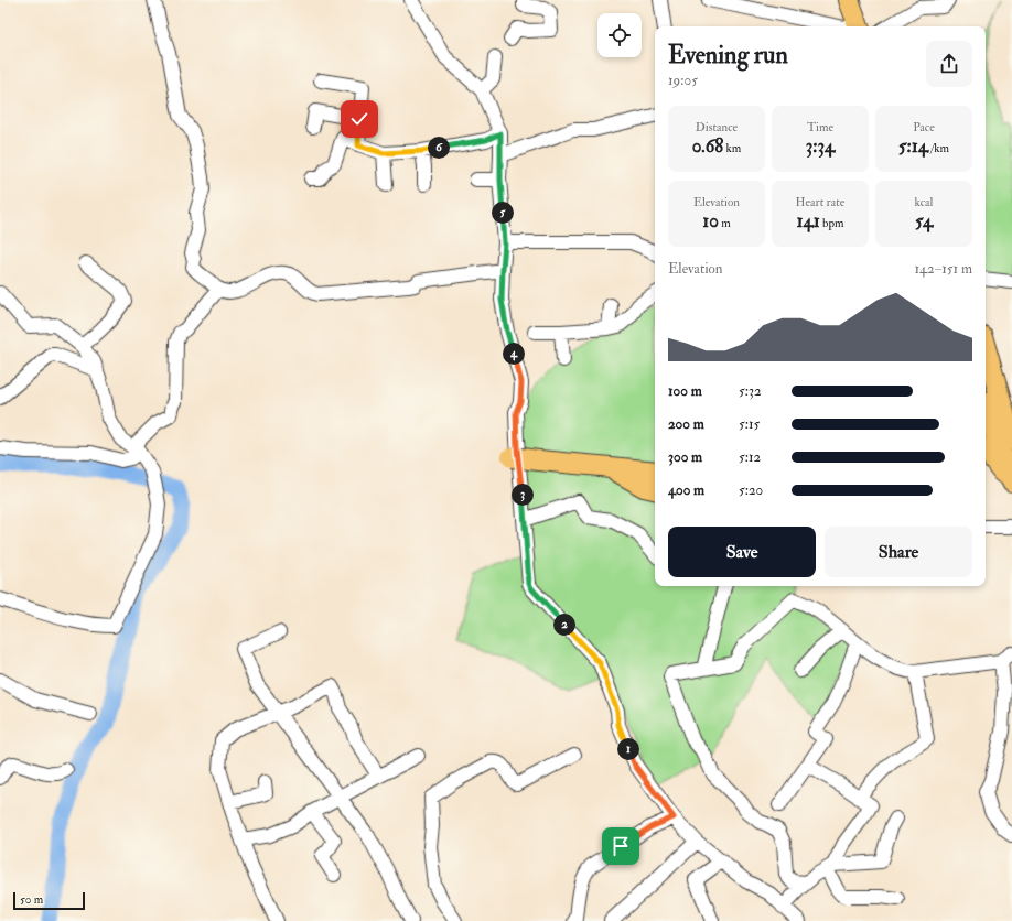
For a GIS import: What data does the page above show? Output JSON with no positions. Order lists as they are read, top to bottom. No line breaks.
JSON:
{"scale_bar":"50 m","page":{"heading":["Evening run","19:05"],"stats":[["Distance","0.68 km"],["Time","3:34"],["Pace","5:14 /km"],["Elevation","10 m"],["Heart rate","141 bpm"],["kcal","54"]],"pins":["6","5","4","3","2","1"],"chart":["Elevation","142–151 m"],"list":[{"name":"100 m","note":"5:32"},{"name":"200 m","note":"5:15"},{"name":"300 m","note":"5:12"},{"name":"400 m","note":"5:20"}],"buttons":["Save","Share"],"scale":"50 m"}}
